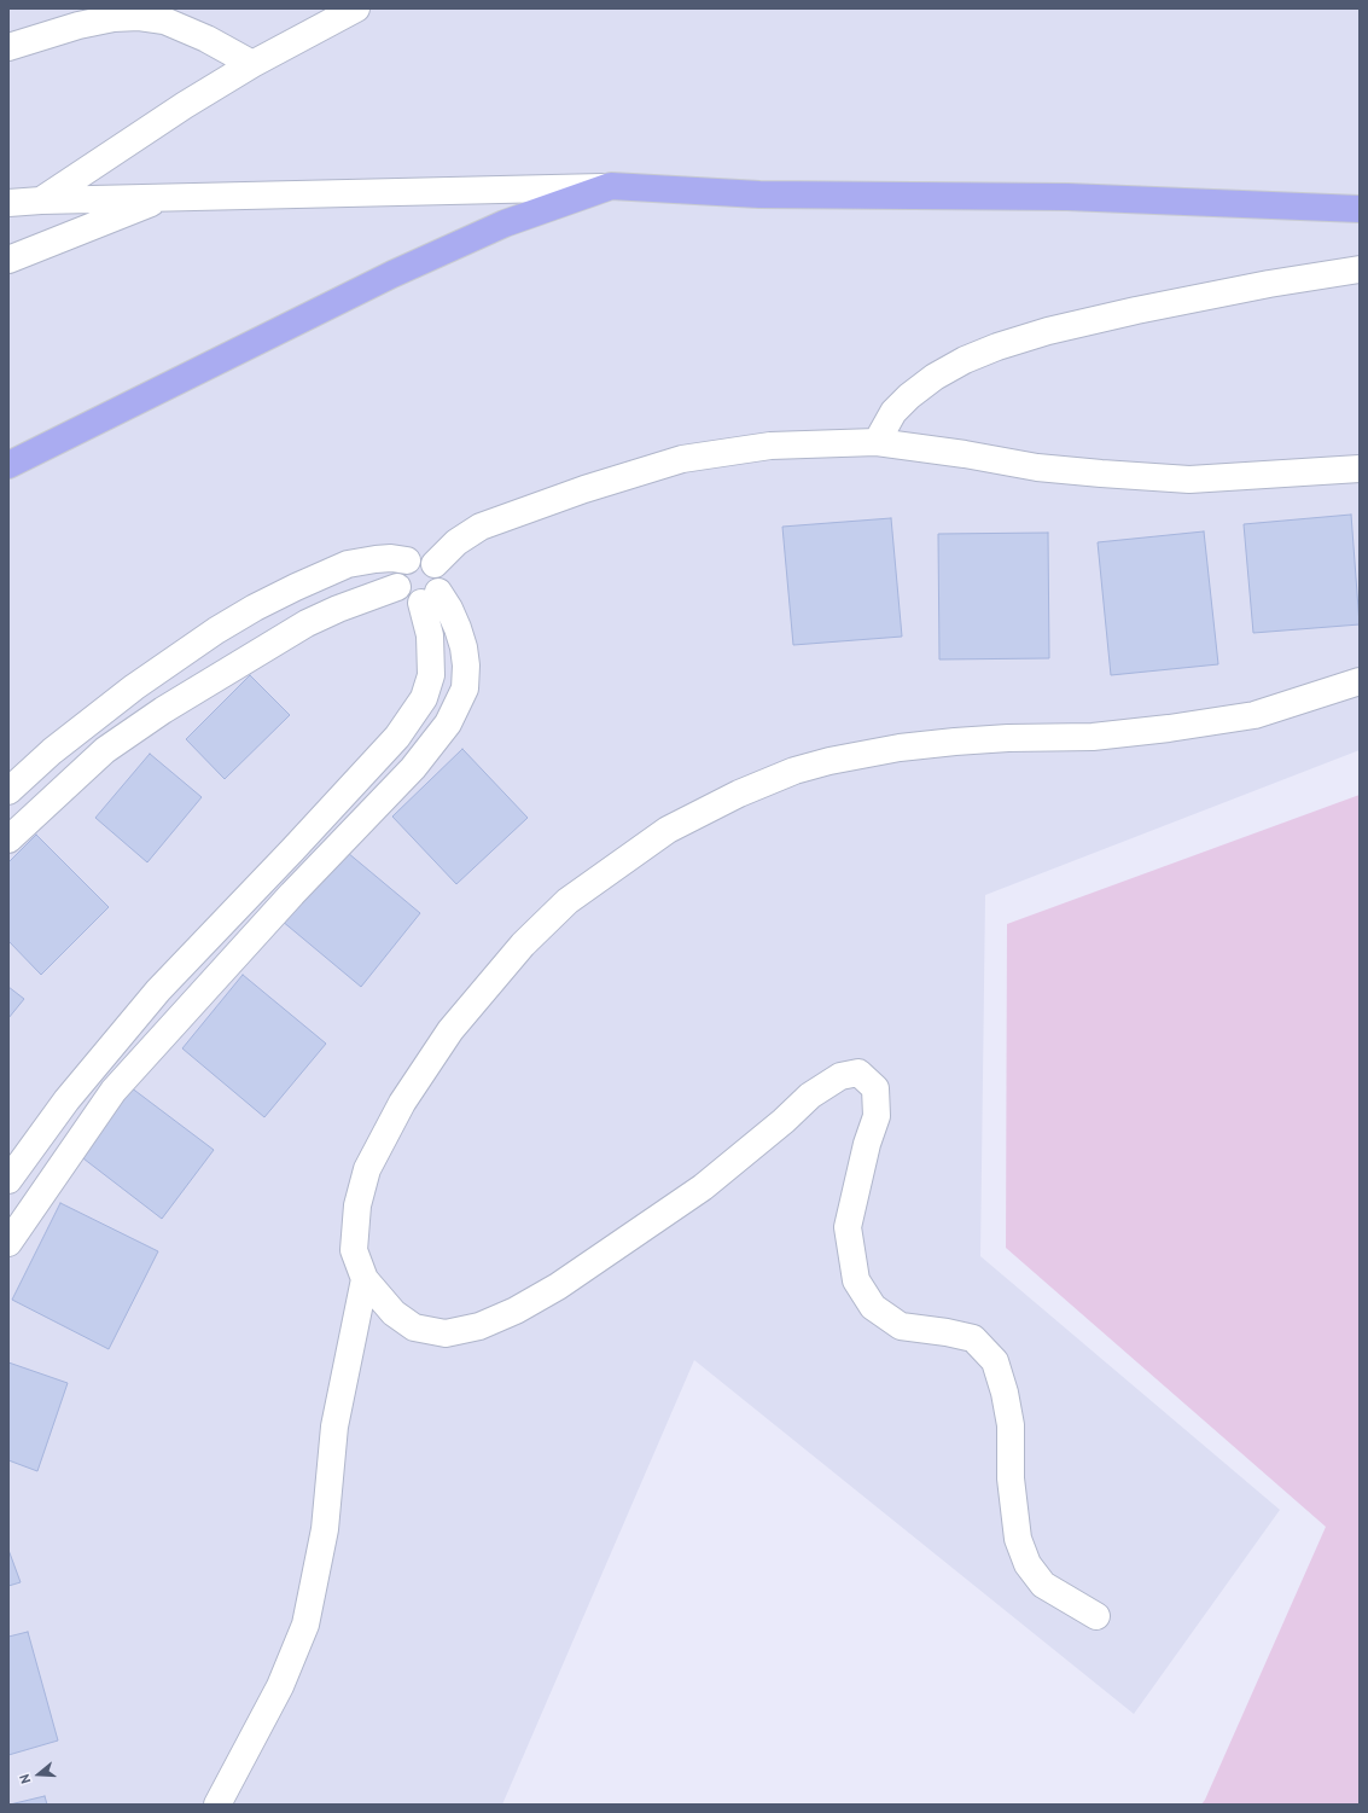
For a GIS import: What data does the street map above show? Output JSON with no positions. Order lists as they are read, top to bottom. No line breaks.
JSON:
{"north":"left"}
